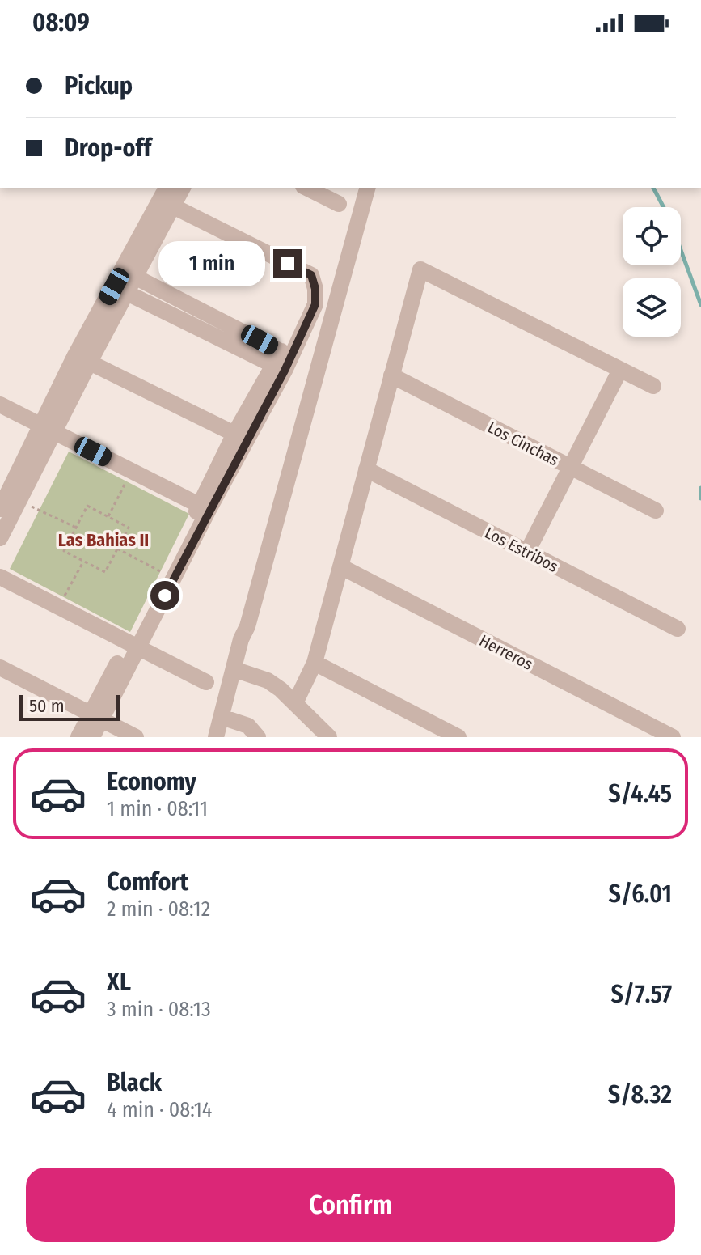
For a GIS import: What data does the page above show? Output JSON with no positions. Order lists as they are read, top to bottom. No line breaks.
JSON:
{"streets":{"street":["Los Cinchas","Los Estribos","Herreros"]},"districts":["Las Bahias II"],"scale_bar":"50 m","page":{"status":"08:09","banner":["Pickup","Drop-off"],"bubble":"1 min","scale":"50 m","list":[{"name":"Economy","note":"1 min · 08:11","value":"S/4.45"},{"name":"Comfort","note":"2 min · 08:12","value":"S/6.01"},{"name":"XL","note":"3 min · 08:13","value":"S/7.57"},{"name":"Black","note":"4 min · 08:14","value":"S/8.32"}],"buttons":"Confirm"}}
